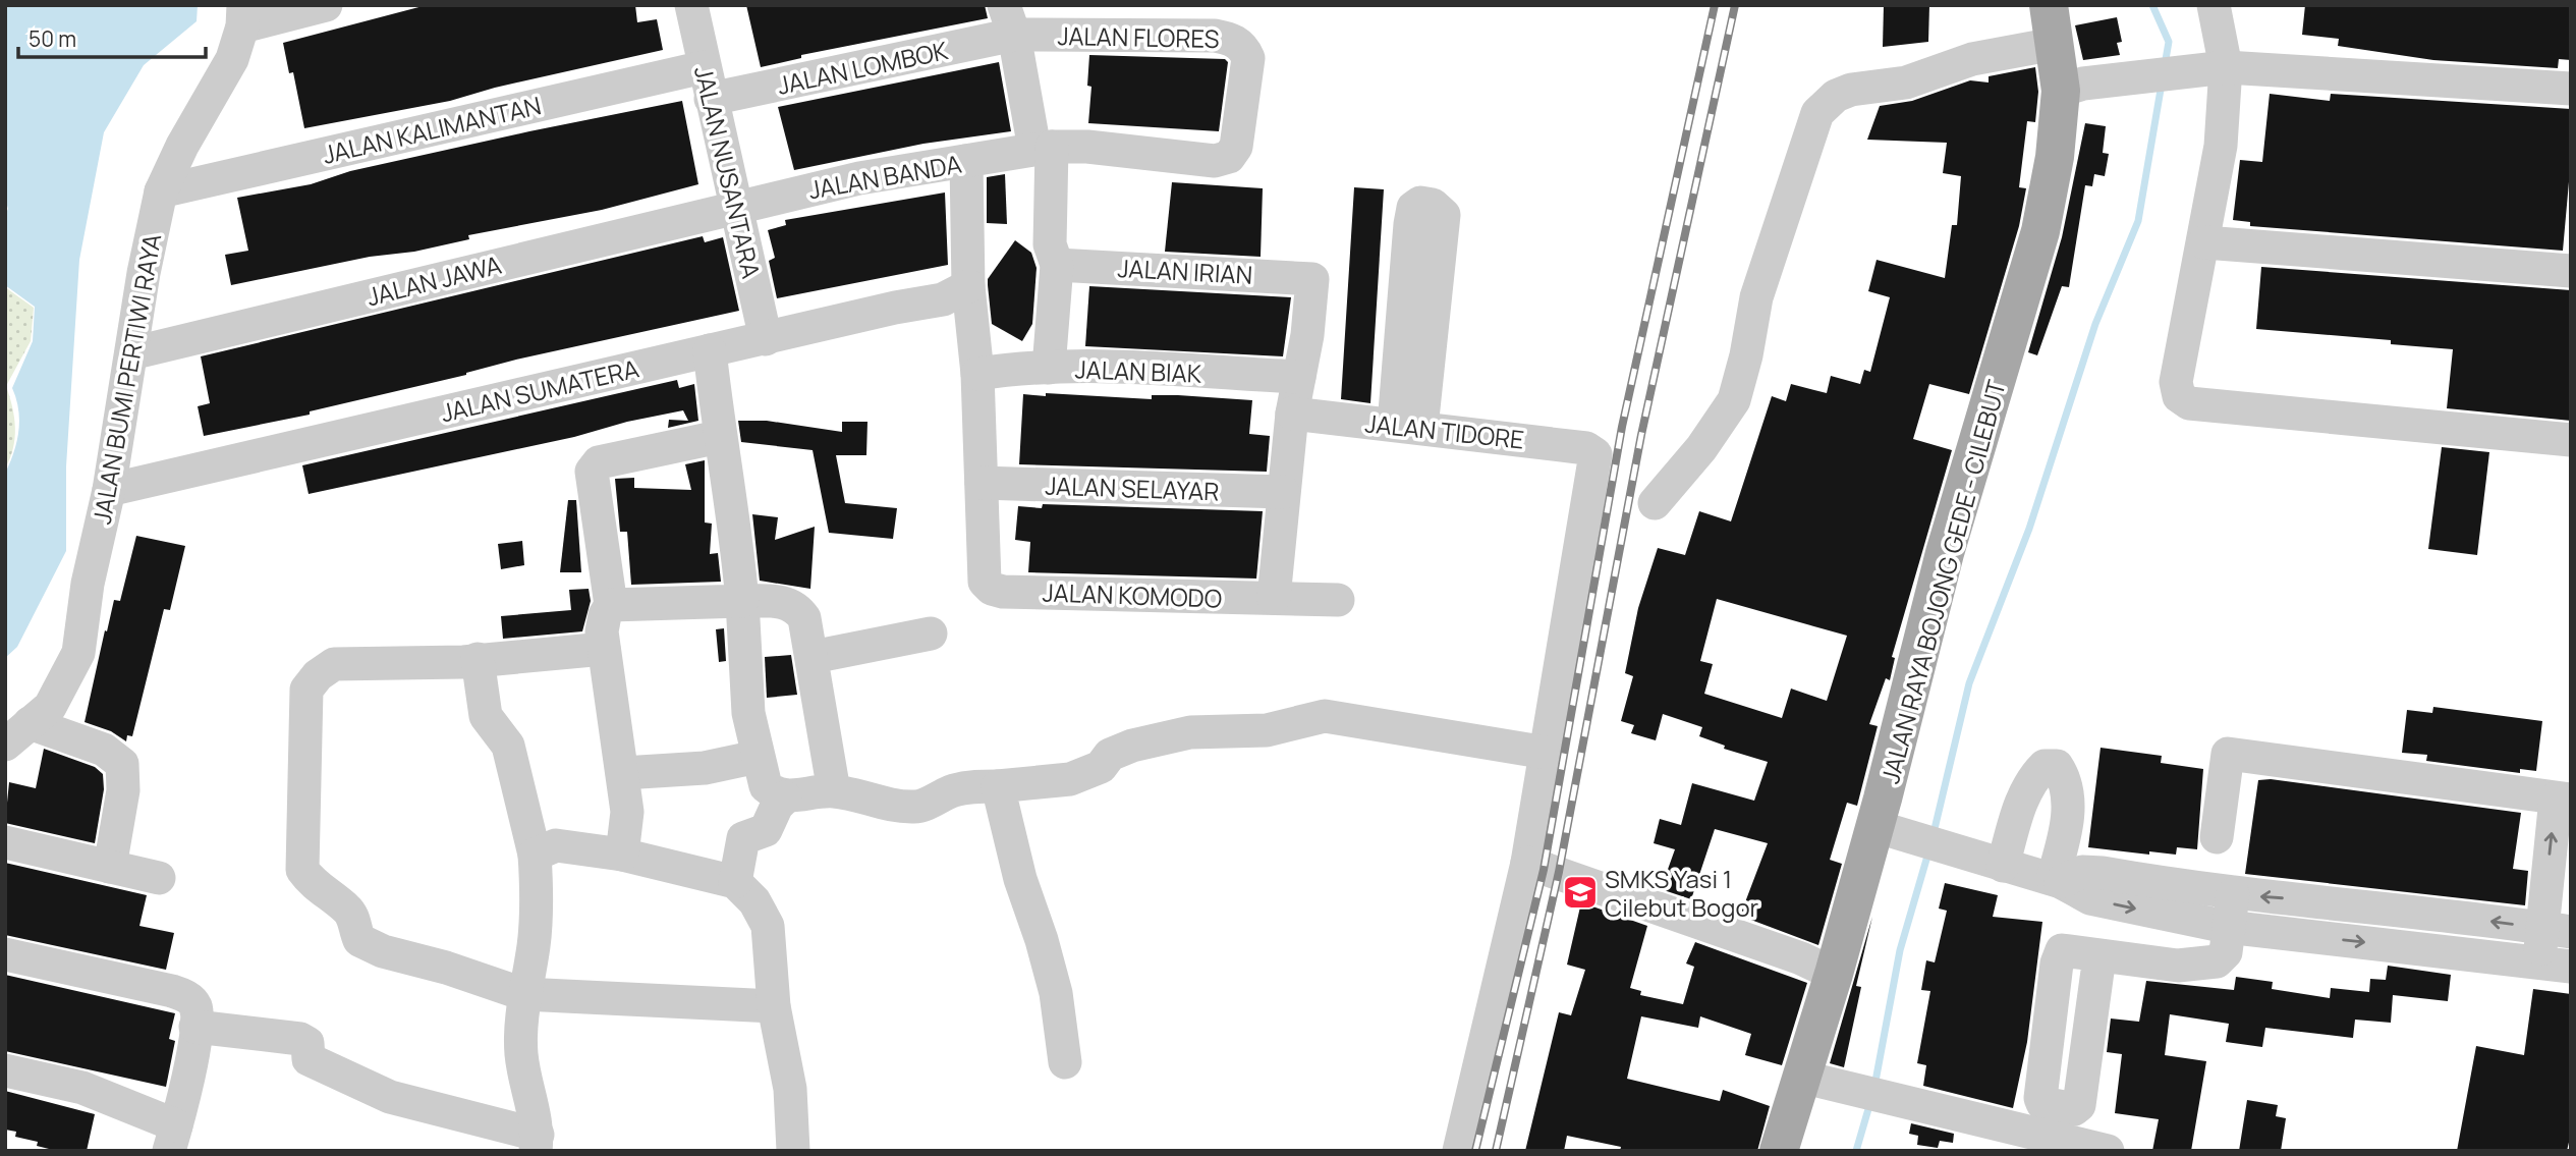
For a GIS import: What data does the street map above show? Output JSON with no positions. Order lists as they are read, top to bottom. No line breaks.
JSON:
{"streets":{"main road":["JALAN RAYA BOJONG GEDE - CILEBUT"],"street":["JALAN FLORES","JALAN LOMBOK","JALAN KALIMANTAN","JALAN NUSANTARA","JALAN BANDA","JALAN IRIAN","JALAN JAWA","JALAN BIAK","JALAN BUMI PERTIWI RAYA","JALAN SUMATERA","JALAN TIDORE","JALAN SELAYAR","JALAN KOMODO"]},"crossings":[["JALAN FLORES","JALAN LOMBOK"],["JALAN FLORES","JALAN BANDA"],["JALAN LOMBOK","JALAN KALIMANTAN"],["JALAN LOMBOK","JALAN NUSANTARA"],["JALAN KALIMANTAN","JALAN NUSANTARA"],["JALAN KALIMANTAN","JALAN BUMI PERTIWI RAYA"],["JALAN NUSANTARA","JALAN BANDA"],["JALAN NUSANTARA","JALAN JAWA"],["JALAN NUSANTARA","JALAN SUMATERA"],["JALAN BANDA","JALAN JAWA"],["JALAN IRIAN","JALAN BIAK"],["JALAN JAWA","JALAN BUMI PERTIWI RAYA"],["JALAN BUMI PERTIWI RAYA","JALAN SUMATERA"],["JALAN SELAYAR","JALAN KOMODO"]],"places":{"school or university":["SMKS Yasi 1 Cilebut Bogor"]},"scale_bar":"50 m"}
